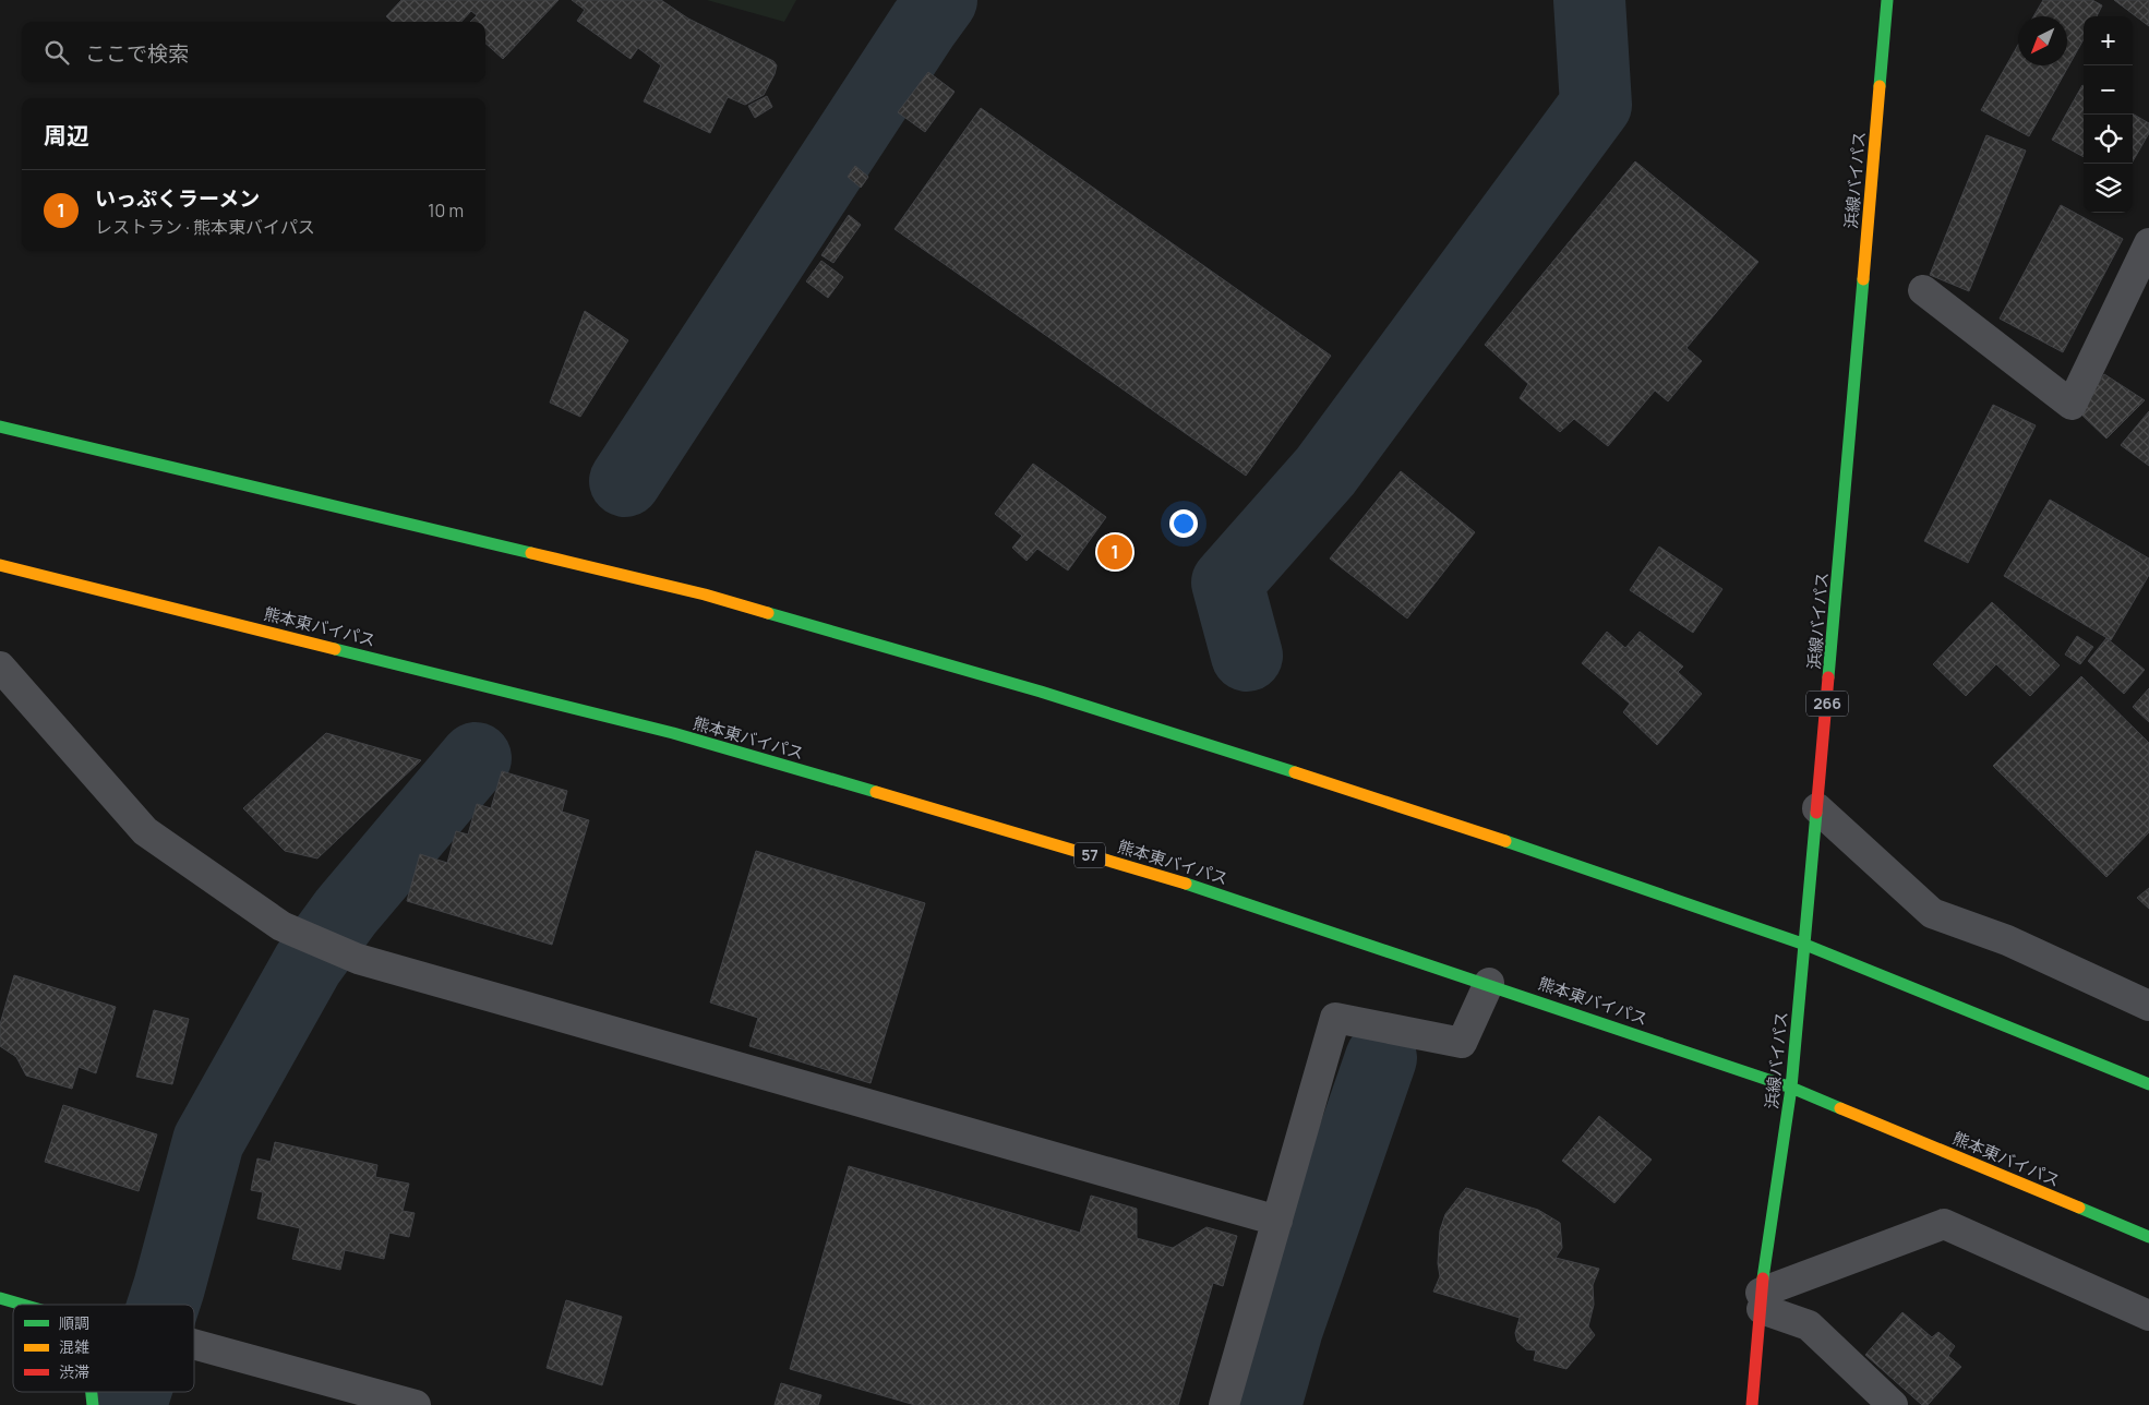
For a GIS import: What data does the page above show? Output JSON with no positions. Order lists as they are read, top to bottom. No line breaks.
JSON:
{"streets":{"main road":["浜線バイパス","熊本東バイパス","266","57"]},"crossings":[["浜線バイパス","熊本東バイパス"]],"legend":["順調","混雑","渋滞"],"north":"bottom left","page":{"map_buttons":["+","−"],"search":"ここで検索","heading":"周辺","list":[{"mark":"1","name":"いっぷくラーメン","note":"レストラン · 熊本東バイパス","value":"10 m"}],"pins":"1"}}
